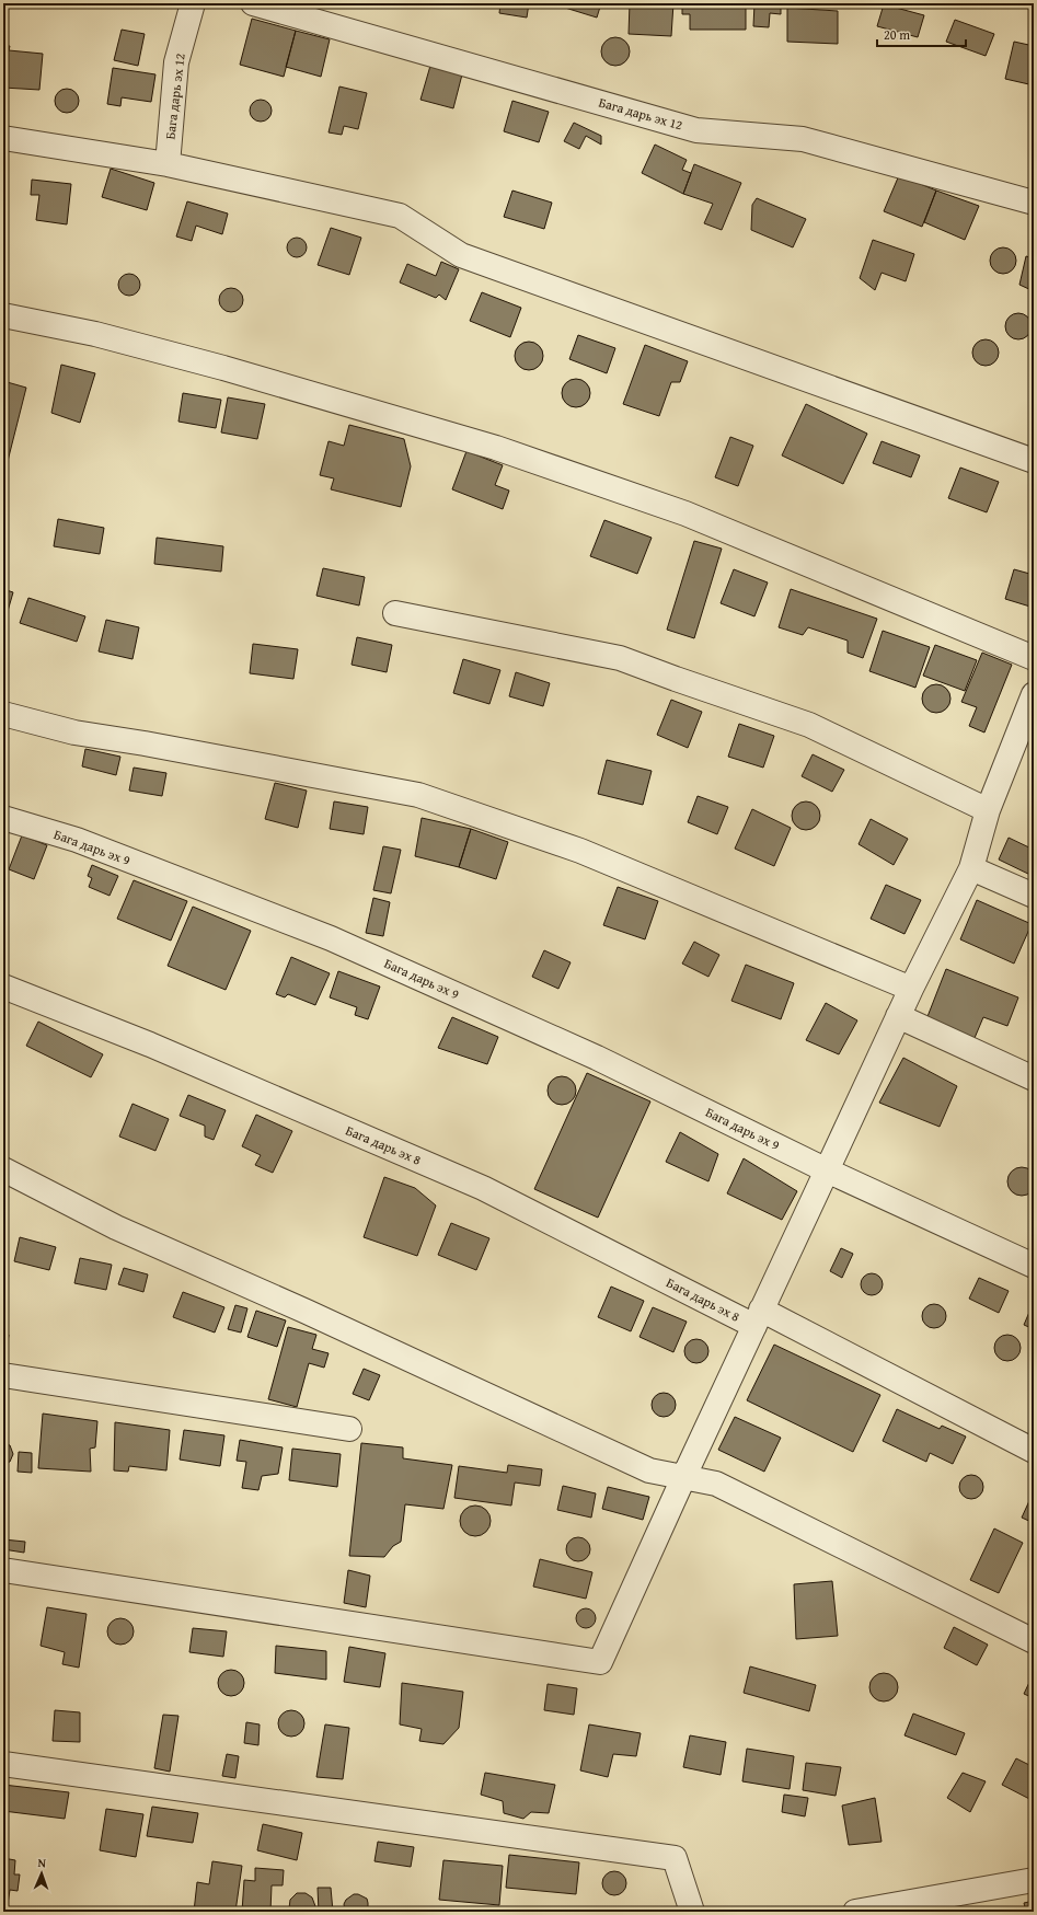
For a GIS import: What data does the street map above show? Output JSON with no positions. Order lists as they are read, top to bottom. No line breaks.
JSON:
{"streets":{"street":["Бага дарь эх 12","Бага дарь эх 9","Бага дарь эх 8"]},"scale_bar":"20 m","north":"top"}
